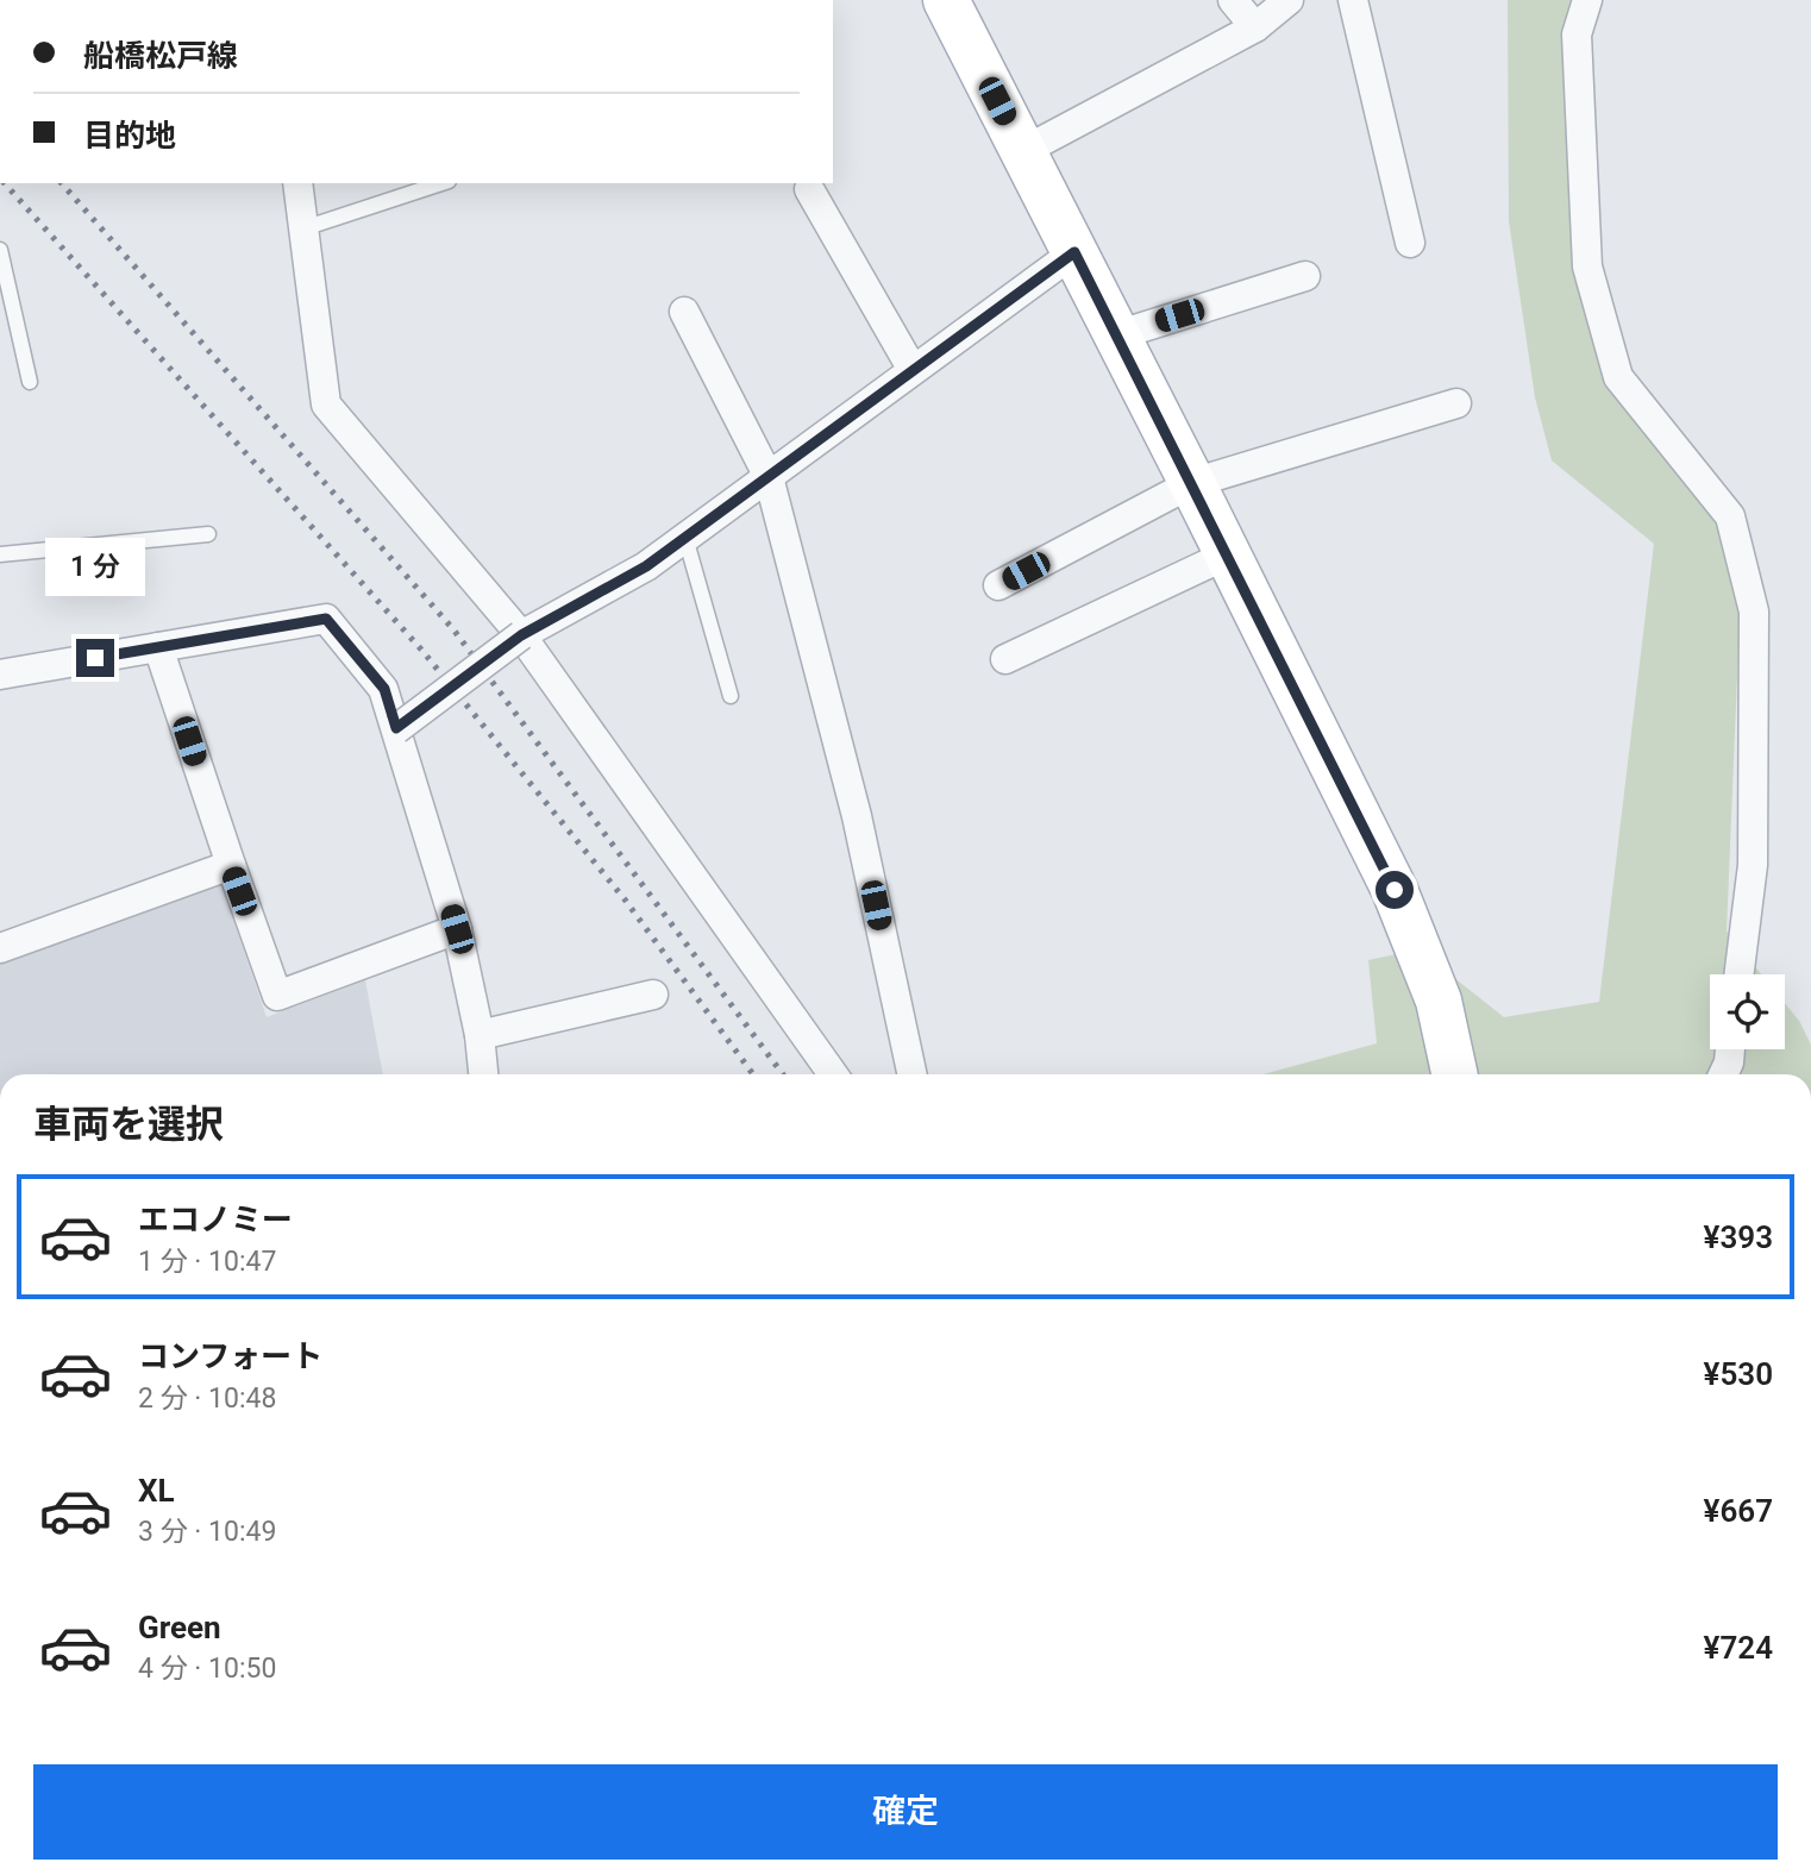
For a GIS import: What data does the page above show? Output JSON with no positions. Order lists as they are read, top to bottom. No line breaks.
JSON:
{"page":{"banner":["船橋松戸線","目的地"],"bubble":"1 分","heading":"車両を選択","list":[{"name":"エコノミー","note":"1 分 · 10:47","value":"¥393"},{"name":"コンフォート","note":"2 分 · 10:48","value":"¥530"},{"name":"XL","note":"3 分 · 10:49","value":"¥667"},{"name":"Green","note":"4 分 · 10:50","value":"¥724"}],"buttons":"確定"}}
